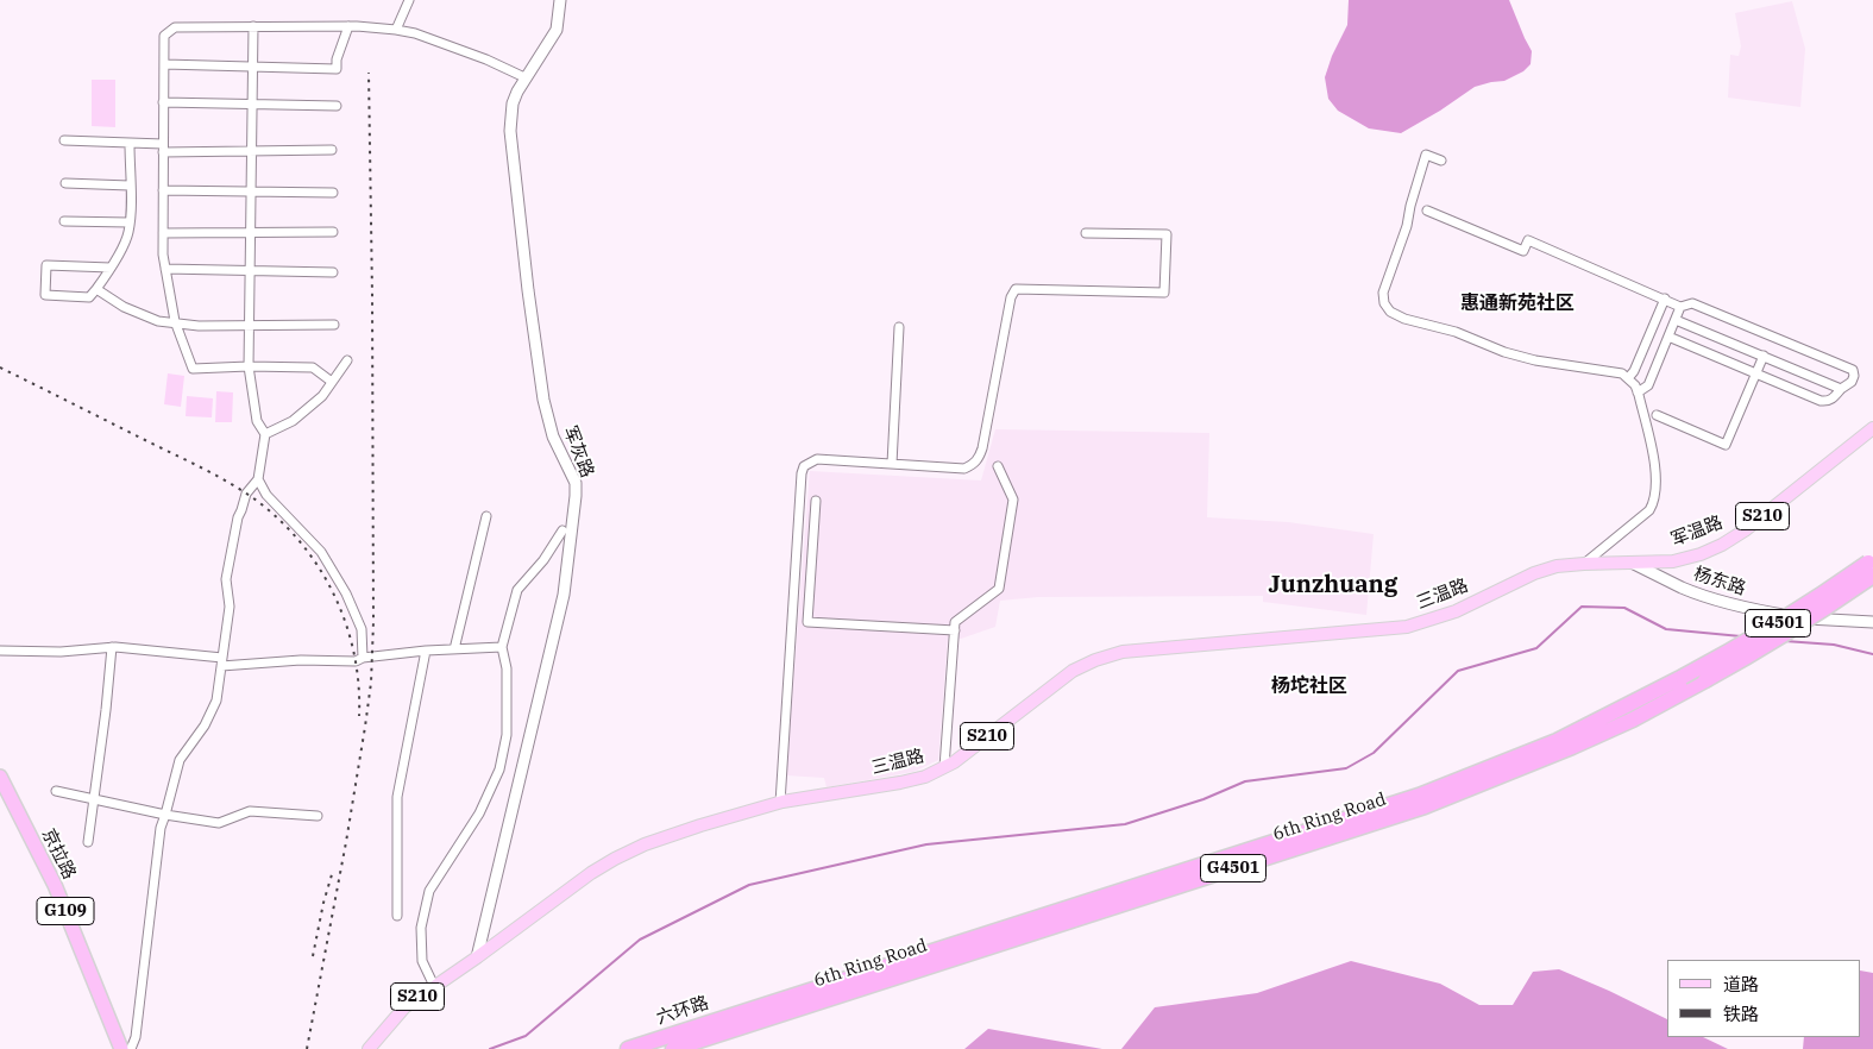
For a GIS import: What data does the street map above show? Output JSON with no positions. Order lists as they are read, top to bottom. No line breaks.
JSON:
{"streets":{"highway":["G4501","6th Ring Road","京拉路","G109","六环路"],"main road":["S210","军温路","三温路"],"street":["军灰路","杨东路"]},"crossings":[["军灰路","三温路"],["军温路","杨东路"],["军温路","三温路"],["6th Ring Road","六环路"]],"districts":["惠通新苑社区","Junzhuang","杨坨社区"],"legend":["道路","铁路"]}
